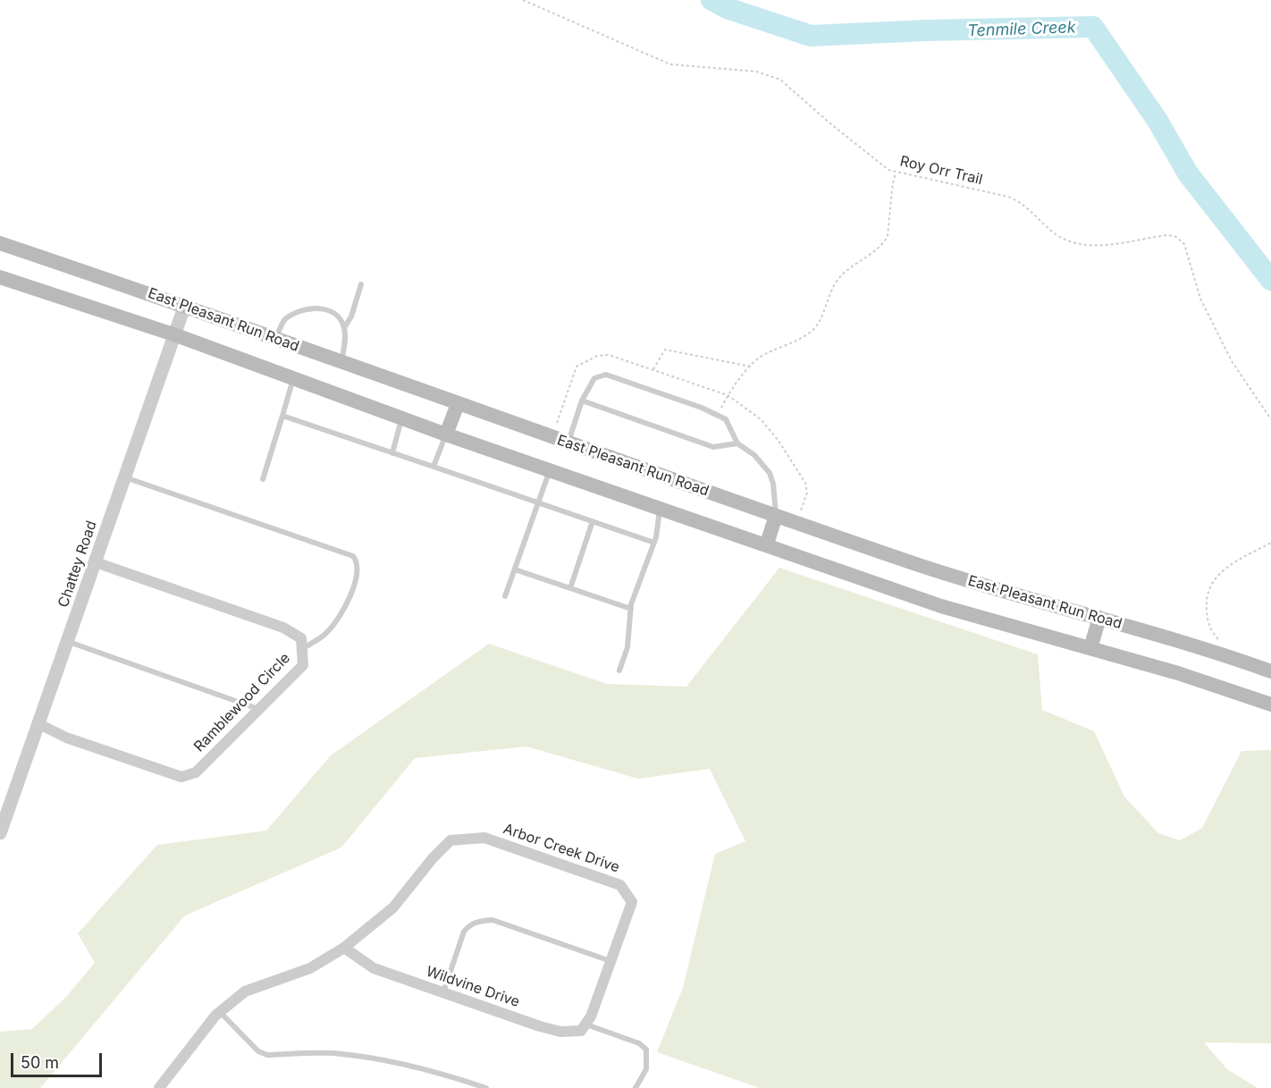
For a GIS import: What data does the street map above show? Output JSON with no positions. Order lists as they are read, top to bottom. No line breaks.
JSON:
{"streets":{"main road":["East Pleasant Run Road"],"street":["Chattey Road","Ramblewood Circle","Arbor Creek Drive","Wildvine Drive"],"path":["Roy Orr Trail"]},"crossings":[["East Pleasant Run Road","Chattey Road"],["Chattey Road","Ramblewood Circle"],["Arbor Creek Drive","Wildvine Drive"]],"water":["Tenmile Creek"],"scale_bar":"50 m"}
